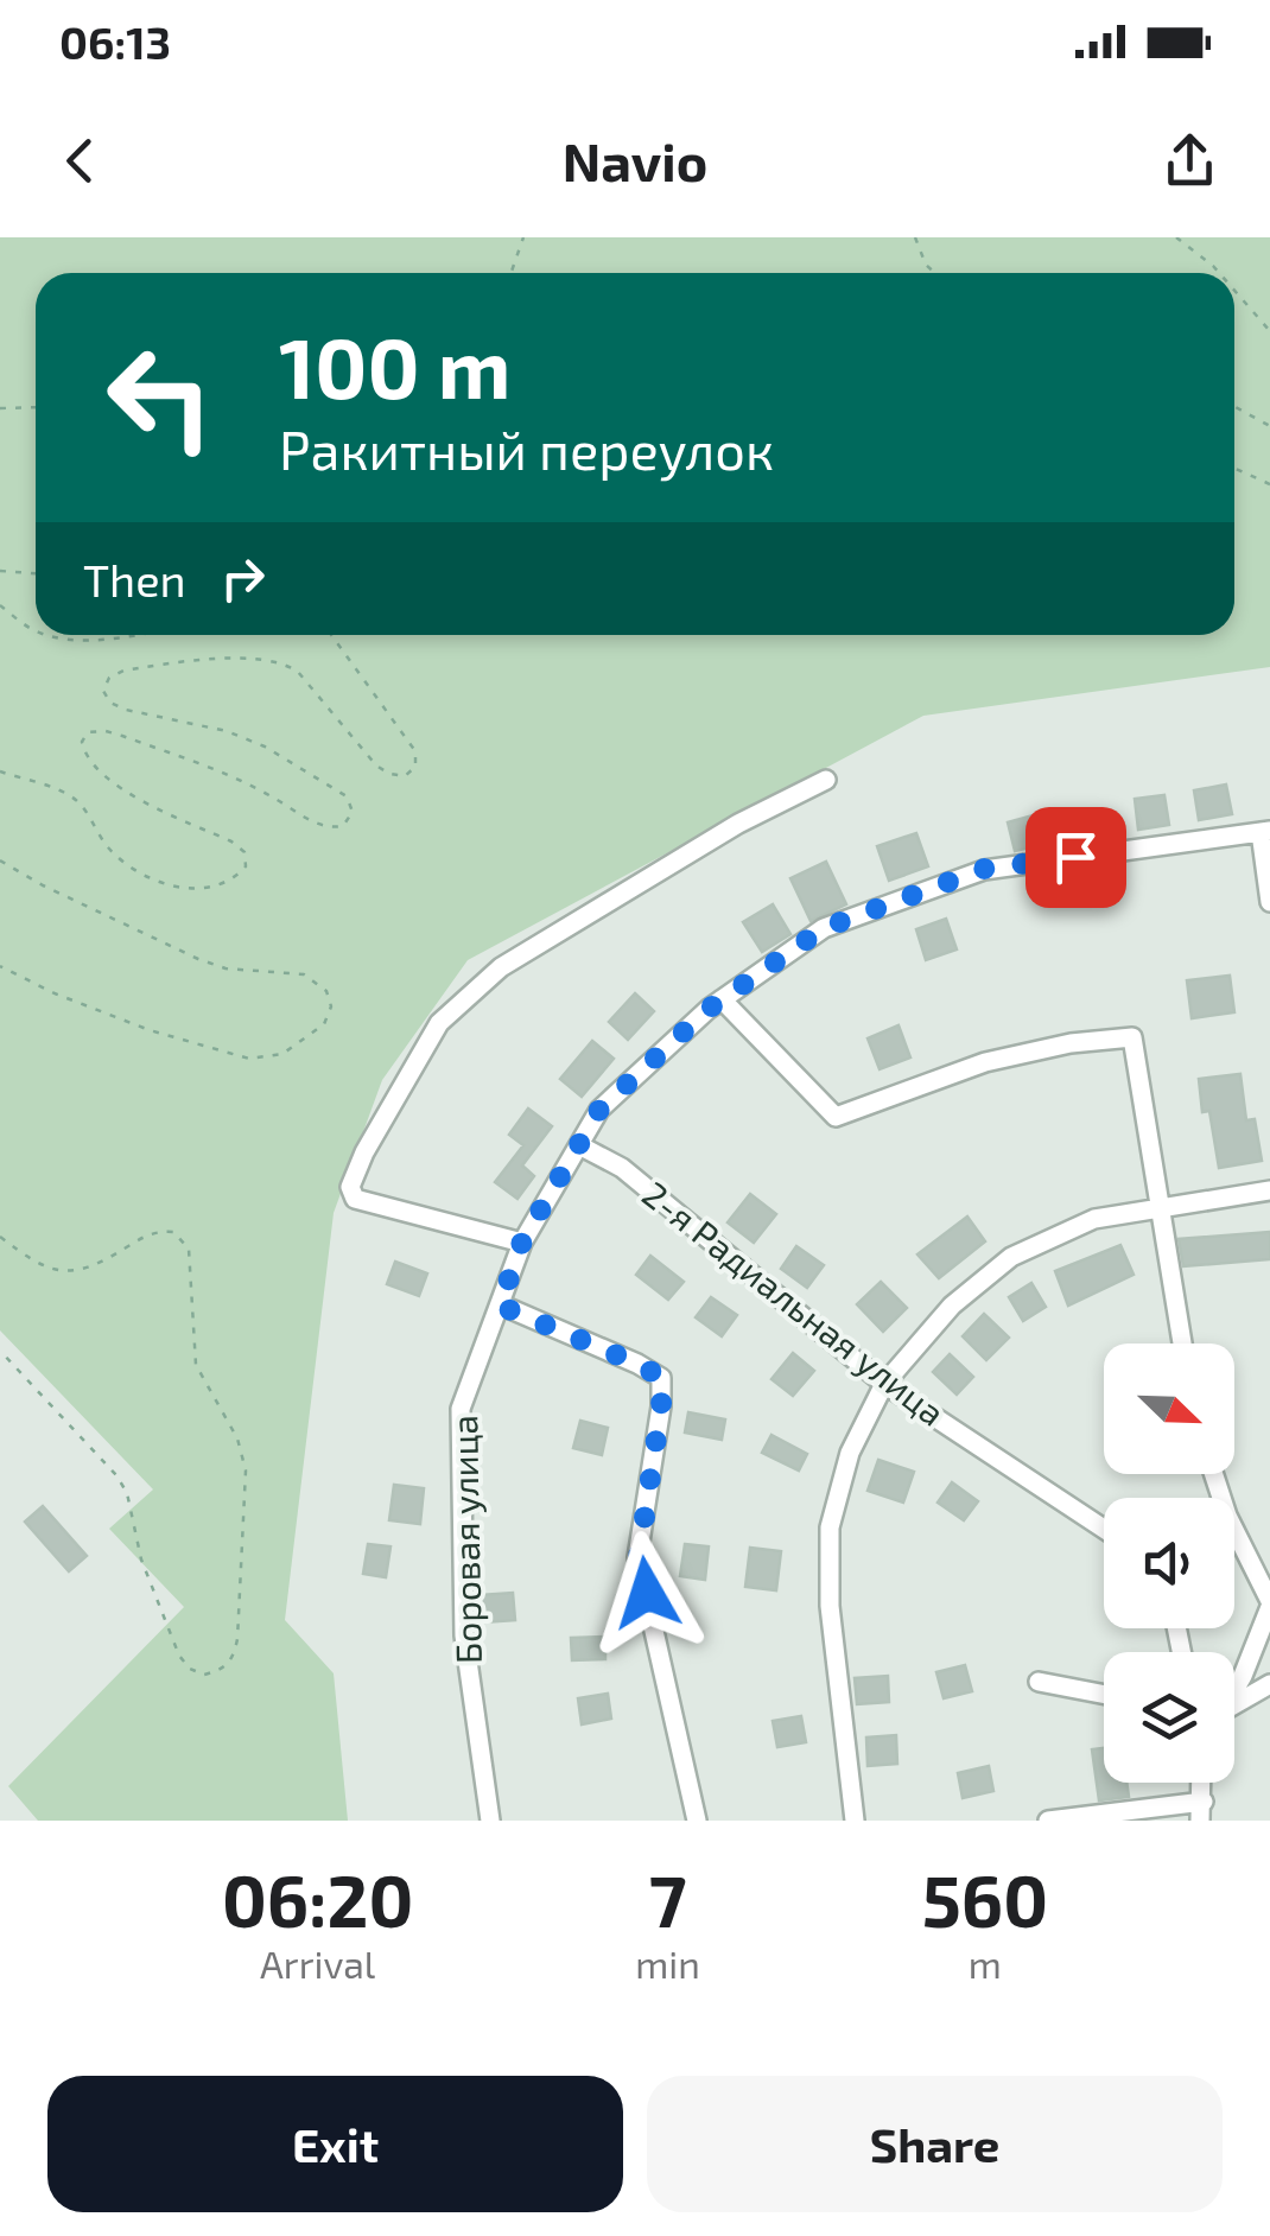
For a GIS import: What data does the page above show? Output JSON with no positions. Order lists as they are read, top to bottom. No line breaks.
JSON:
{"streets":{"street":["2-я Радиальная улица","Боровая улица"]},"crossings":[["2-я Радиальная улица","Боровая улица"]],"north":"bottom right","page":{"status":"06:13","header":"Navio","turn":["100 m","Ракитный переулок"],"then":"Then","eta":["06:20","Arrival","7","min","560","m"],"buttons":["Exit","Share"]}}
